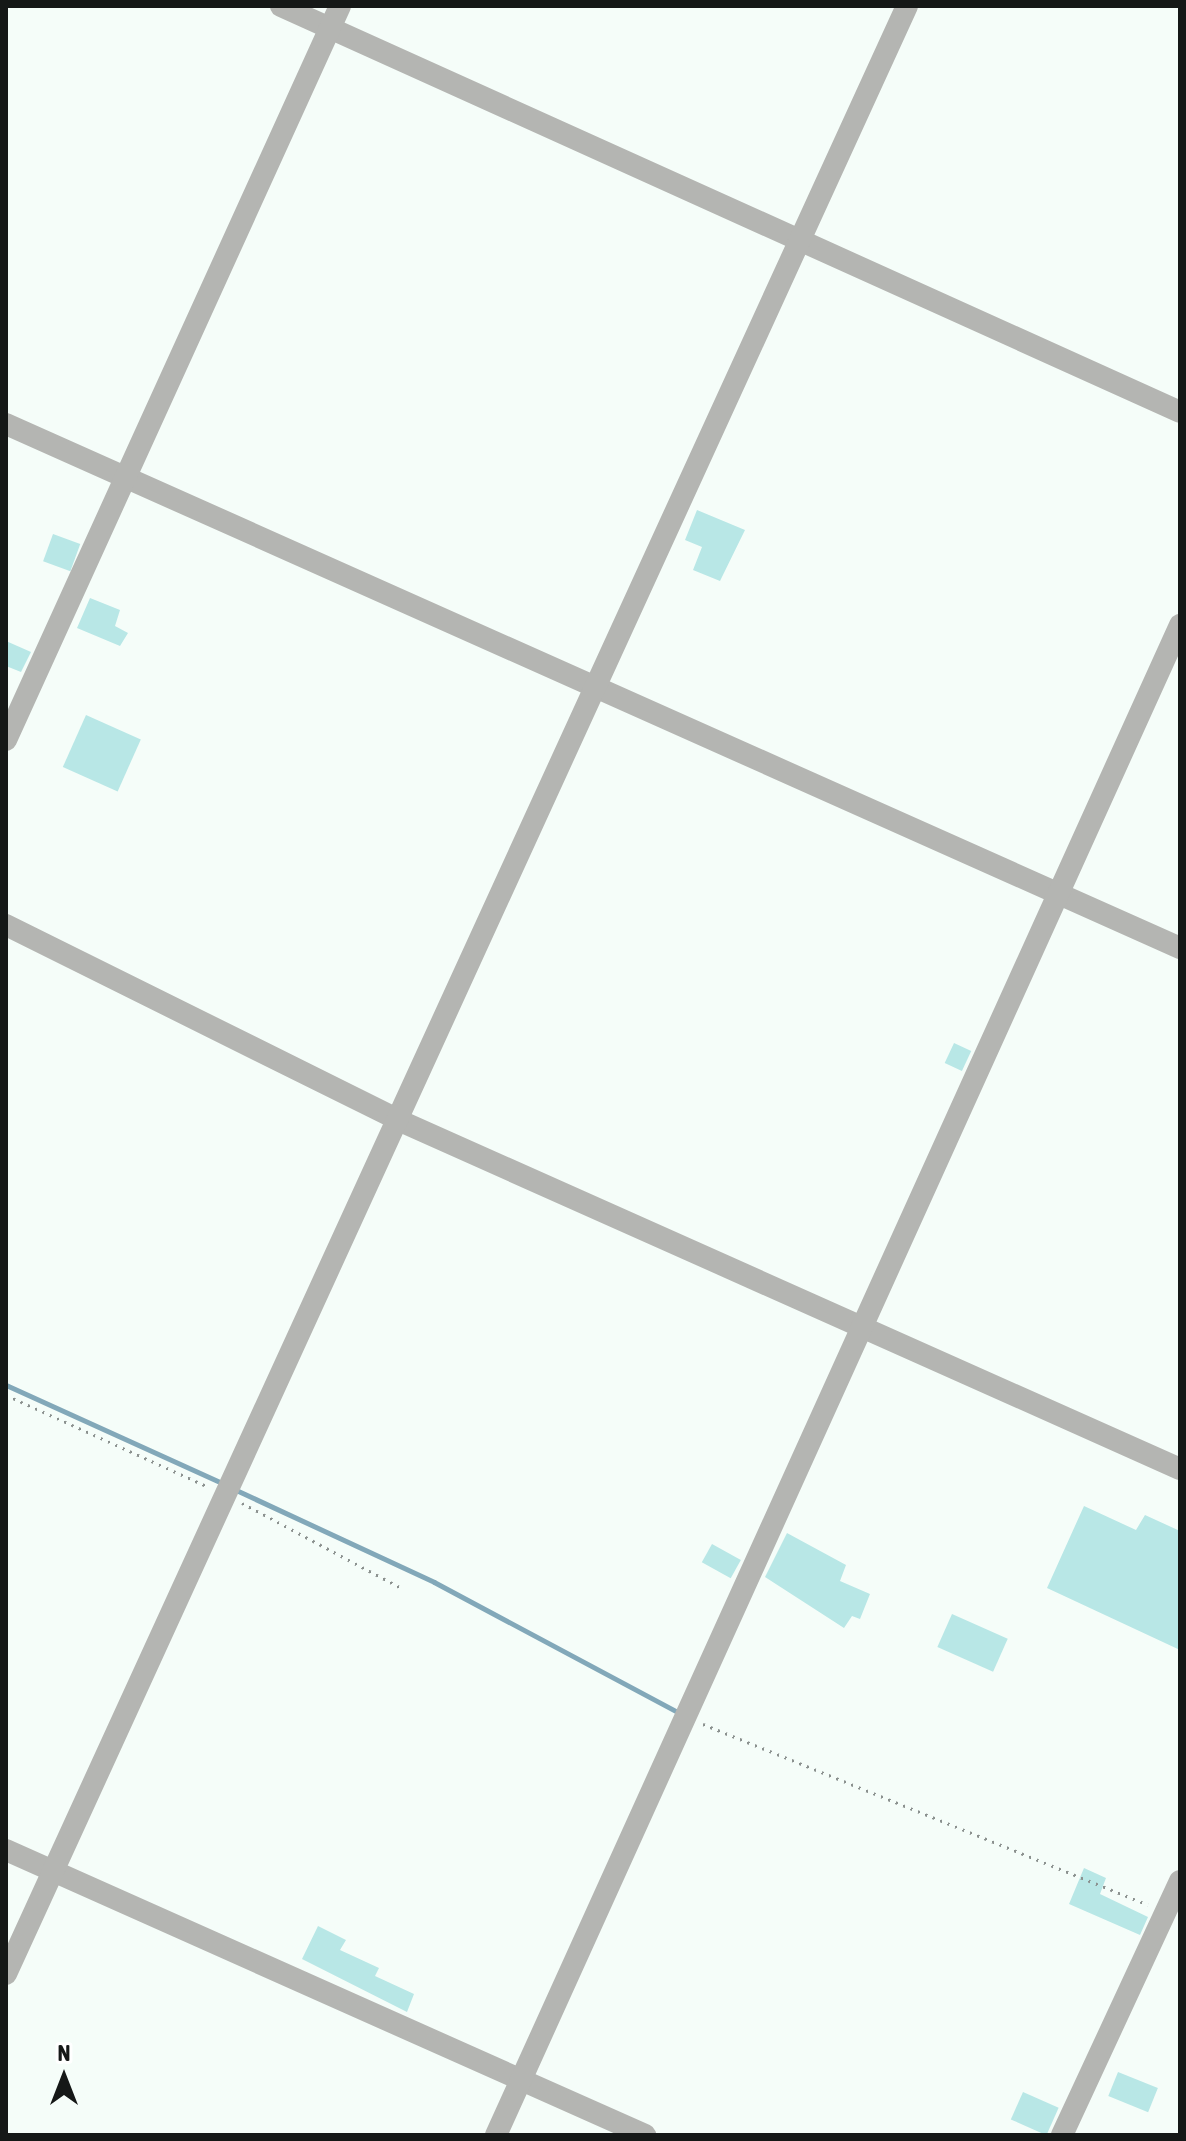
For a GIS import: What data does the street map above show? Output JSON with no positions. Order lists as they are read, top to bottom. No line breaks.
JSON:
{"north":"top"}
